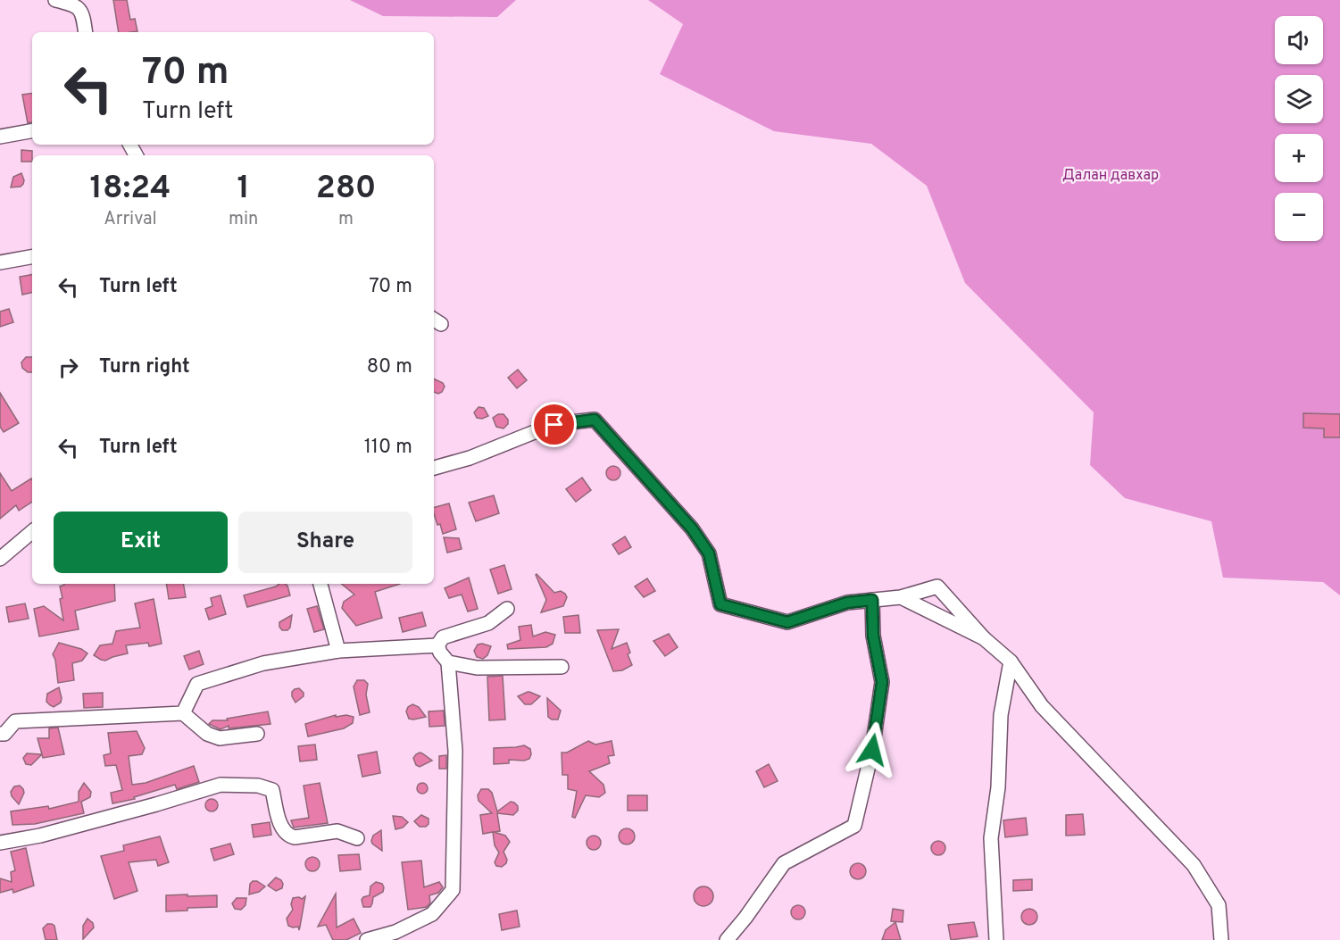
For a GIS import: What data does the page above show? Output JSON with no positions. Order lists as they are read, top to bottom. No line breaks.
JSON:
{"parks":["Далан давхар"],"page":{"map_buttons":["+","−"],"turn":["70 m","Turn left"],"eta":["18:24","Arrival","1","min","280","m"],"list":[{"name":"Turn left","value":"70 m"},{"name":"Turn right","value":"80 m"},{"name":"Turn left","value":"110 m"}],"buttons":["Exit","Share"]}}
